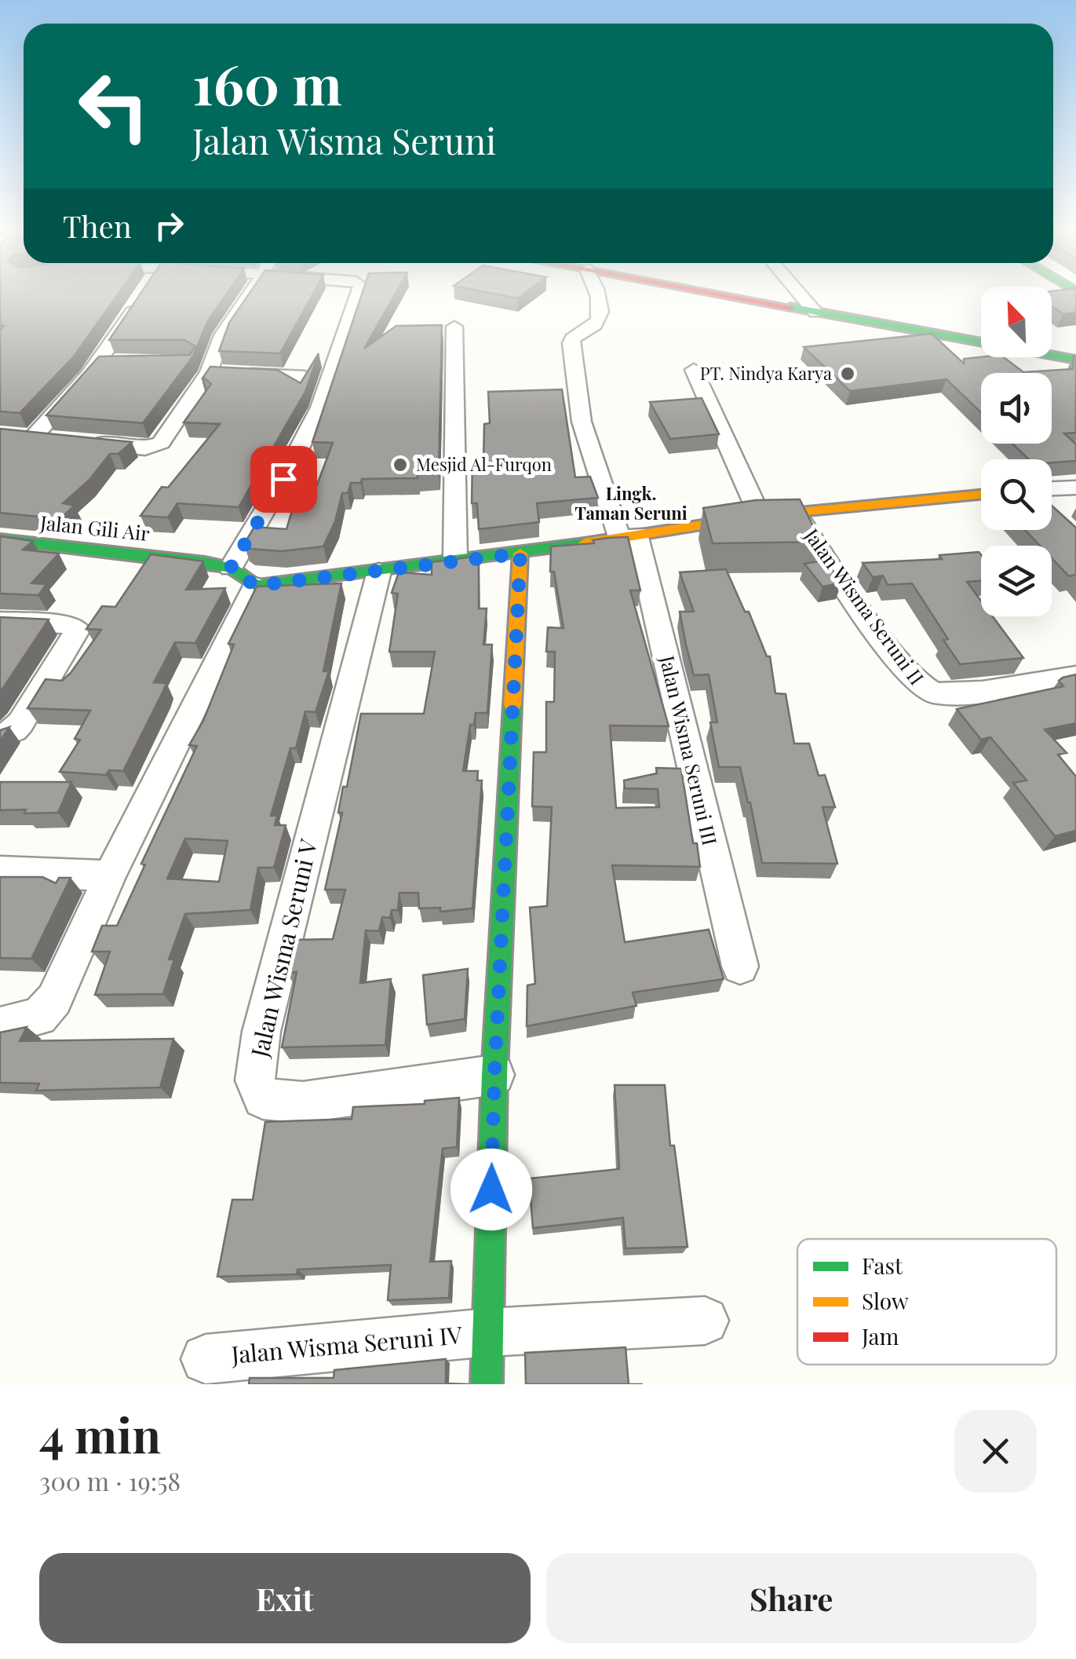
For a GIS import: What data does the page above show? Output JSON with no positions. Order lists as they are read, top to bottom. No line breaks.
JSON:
{"streets":{"street":["Jalan Gili Air","Jalan Wisma Seruni II","Jalan Wisma Seruni III","Jalan Wisma Seruni V","Jalan Wisma Seruni IV"]},"crossings":[["Jalan Gili Air","Jalan Wisma Seruni II"],["Jalan Gili Air","Jalan Wisma Seruni III"],["Jalan Gili Air","Jalan Wisma Seruni V"],["Jalan Gili Air","Jalan Wisma Seruni IV"],["Jalan Wisma Seruni V","Jalan Wisma Seruni IV"]],"districts":["Lingk. Taman Seruni"],"places":["PT. Nindya Karya","Mesjid Al-Furqon"],"legend":["Fast","Slow","Jam"],"north":"top left","page":{"turn":["160 m","Jalan Wisma Seruni"],"then":"Then","heading":["4 min","300 m · 19:58"],"buttons":["Exit","Share"]}}
